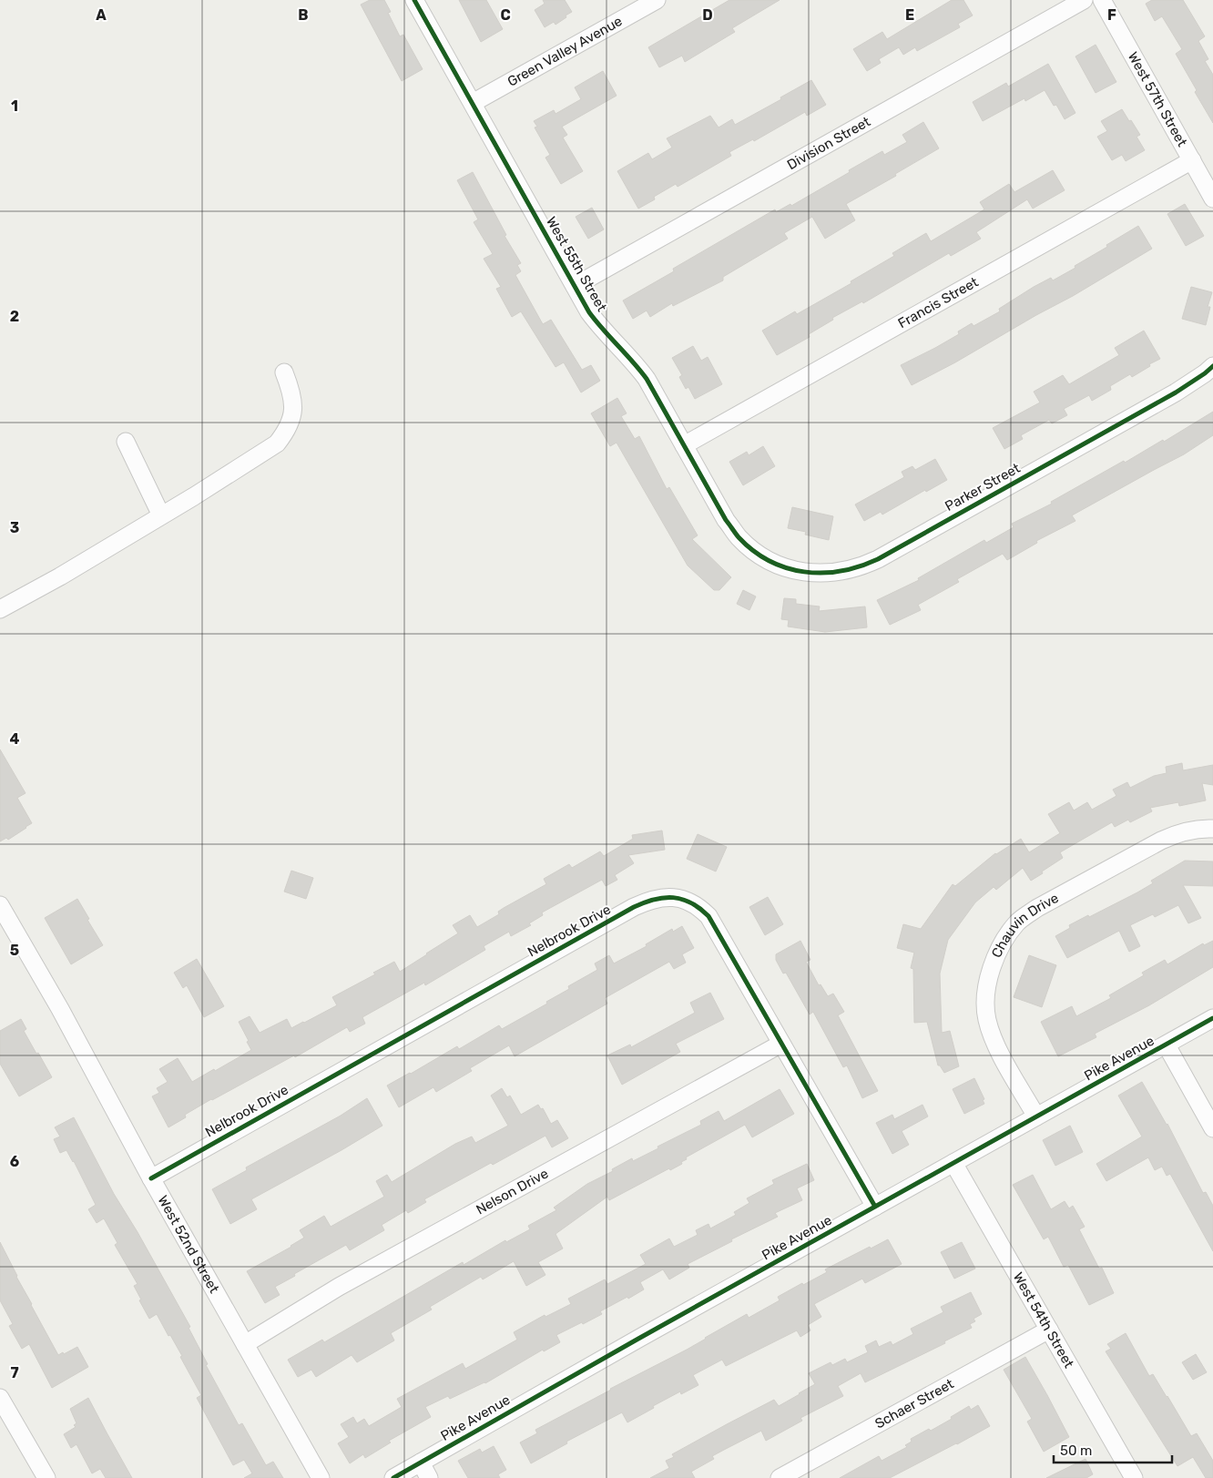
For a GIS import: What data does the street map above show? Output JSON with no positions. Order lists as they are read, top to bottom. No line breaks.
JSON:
{"streets":{"street":["Green Valley Avenue","West 57th Street","Division Street","West 55th Street","Francis Street","Parker Street","Chauvin Drive","Nelbrook Drive","Pike Avenue","Nelson Drive","West 52nd Street","West 54th Street","Schaer Street"]},"crossings":[["Green Valley Avenue","West 55th Street"],["West 57th Street","Francis Street"],["Division Street","West 55th Street"],["West 55th Street","Francis Street"],["West 55th Street","Parker Street"],["Chauvin Drive","Pike Avenue"],["Nelbrook Drive","Pike Avenue"],["Nelbrook Drive","Nelson Drive"],["Nelbrook Drive","West 52nd Street"],["Pike Avenue","West 54th Street"],["Nelson Drive","West 52nd Street"],["West 54th Street","Schaer Street"]],"scale_bar":"50 m","grid":{"columns":["A","B","C","D","E","F"],"rows":["1","2","3","4","5","6","7"]}}
